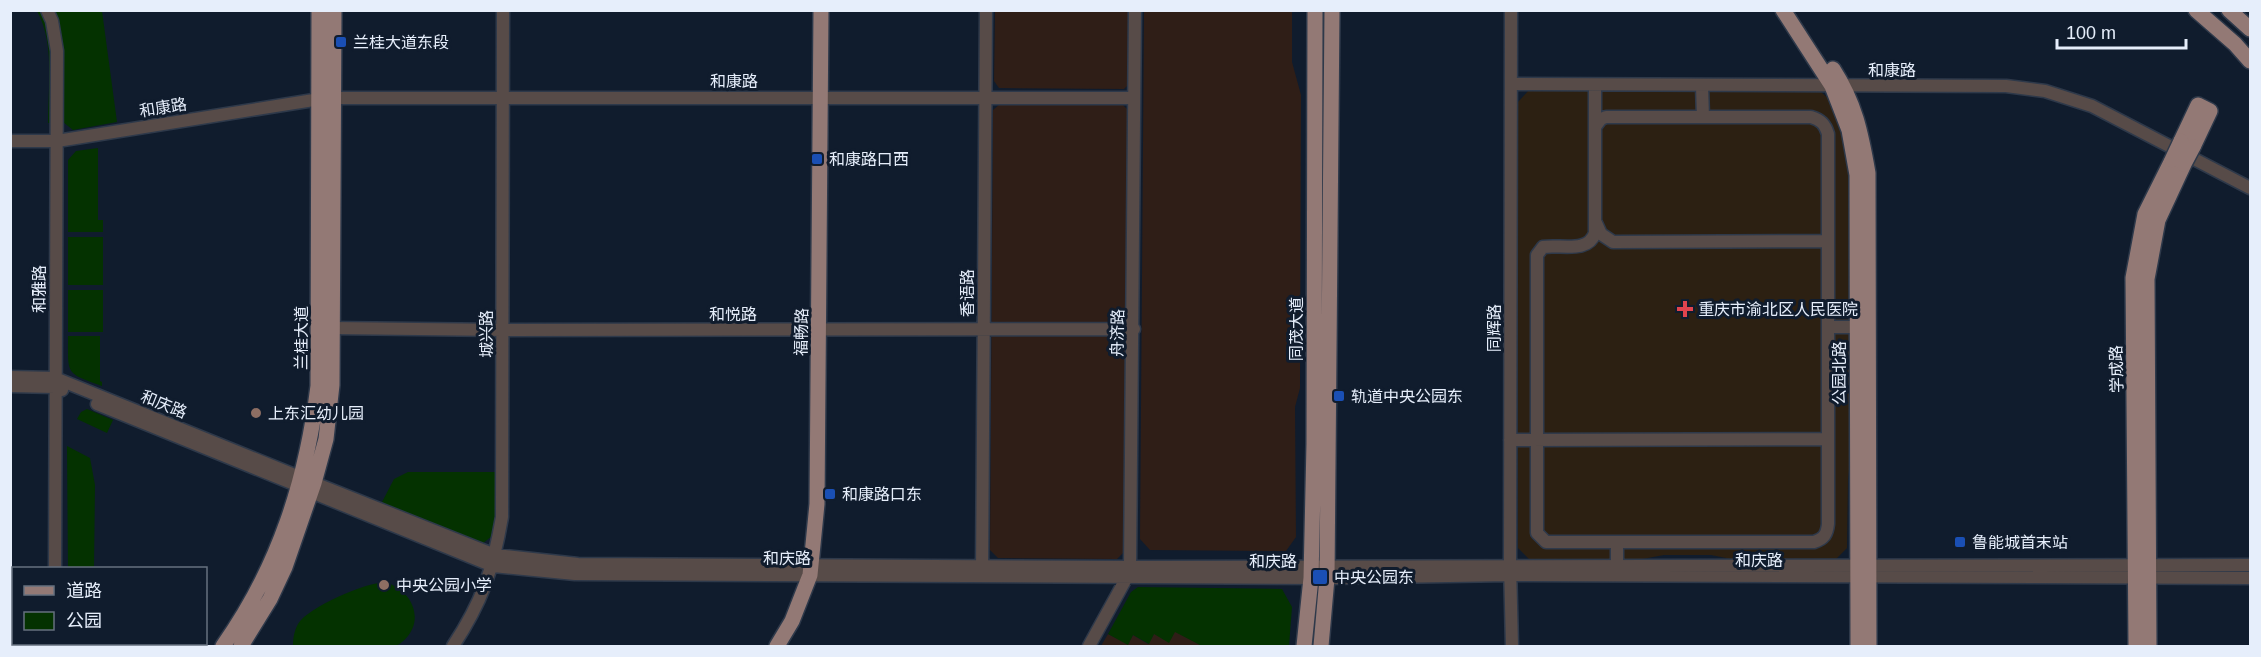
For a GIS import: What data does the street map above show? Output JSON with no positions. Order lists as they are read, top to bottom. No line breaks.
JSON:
{"streets":{"main road":["同茂大道","福畅路","兰桂大道","学成路","公园北路"],"street":["和康路","和雅路","香语路","和悦路","同辉路","舟济路","城兴路","和庆路"]},"crossings":[["和康路","和雅路"],["和康路","香语路"],["和康路","同辉路"],["和康路","福畅路"],["和康路","舟济路"],["和康路","城兴路"],["和康路","兰桂大道"],["和康路","公园北路"],["和雅路","和庆路"],["香语路","和悦路"],["香语路","和庆路"],["和悦路","福畅路"],["和悦路","舟济路"],["和悦路","城兴路"],["和悦路","兰桂大道"],["同辉路","和庆路"],["同茂大道","和庆路"],["福畅路","和庆路"],["舟济路","和庆路"],["城兴路","和庆路"],["兰桂大道","和庆路"],["学成路","和庆路"],["公园北路","和庆路"]],"places":{"transit":["兰桂大道东段","和康路口西","轨道中央公园东","和康路口东","鲁能城首末站","中央公园东"],"health":["重庆市渝北区人民医院"],"other":["上东汇幼儿园","中央公园小学"]},"legend":["道路","公园"],"scale_bar":"100 m"}
